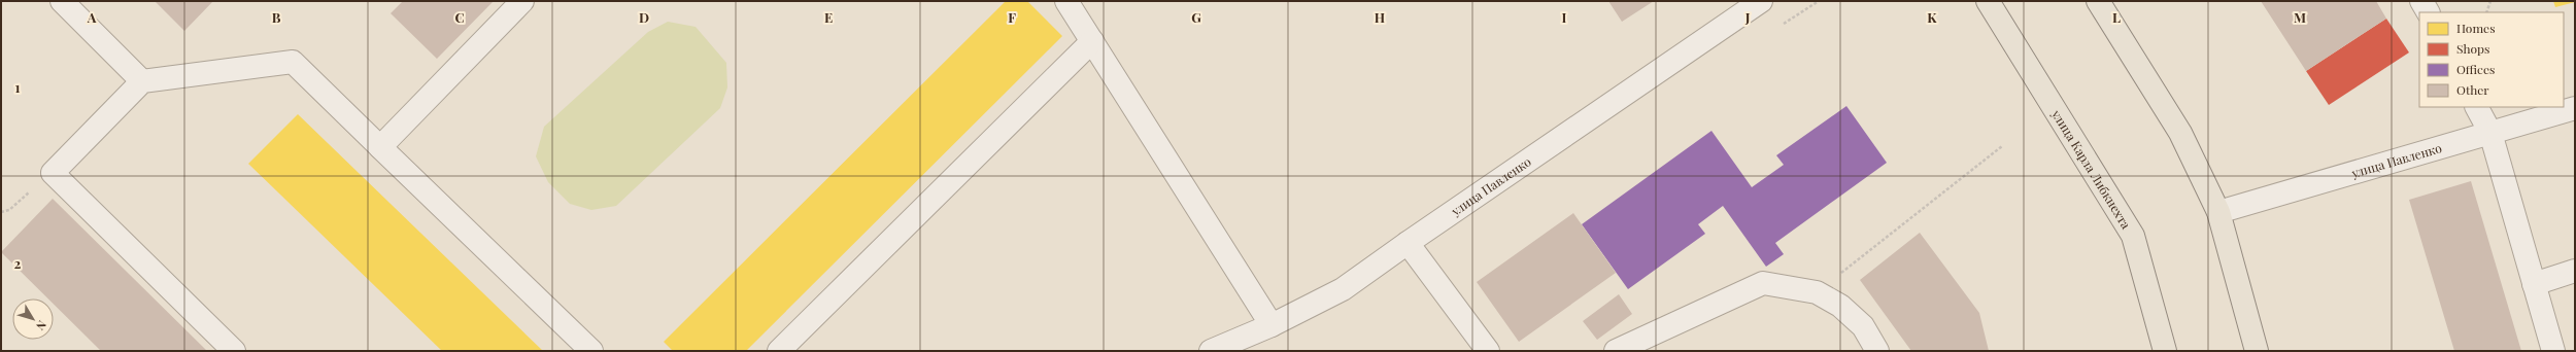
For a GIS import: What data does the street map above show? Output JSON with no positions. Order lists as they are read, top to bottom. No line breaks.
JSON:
{"streets":{"main road":["улица Карла Либкнехта"],"street":["улица Павленко"]},"legend":["Homes","Shops","Offices","Other"],"north":"bottom right","grid":{"columns":["A","B","C","D","E","F","G","H","I","J","K","L","M"],"rows":["1","2"]}}
